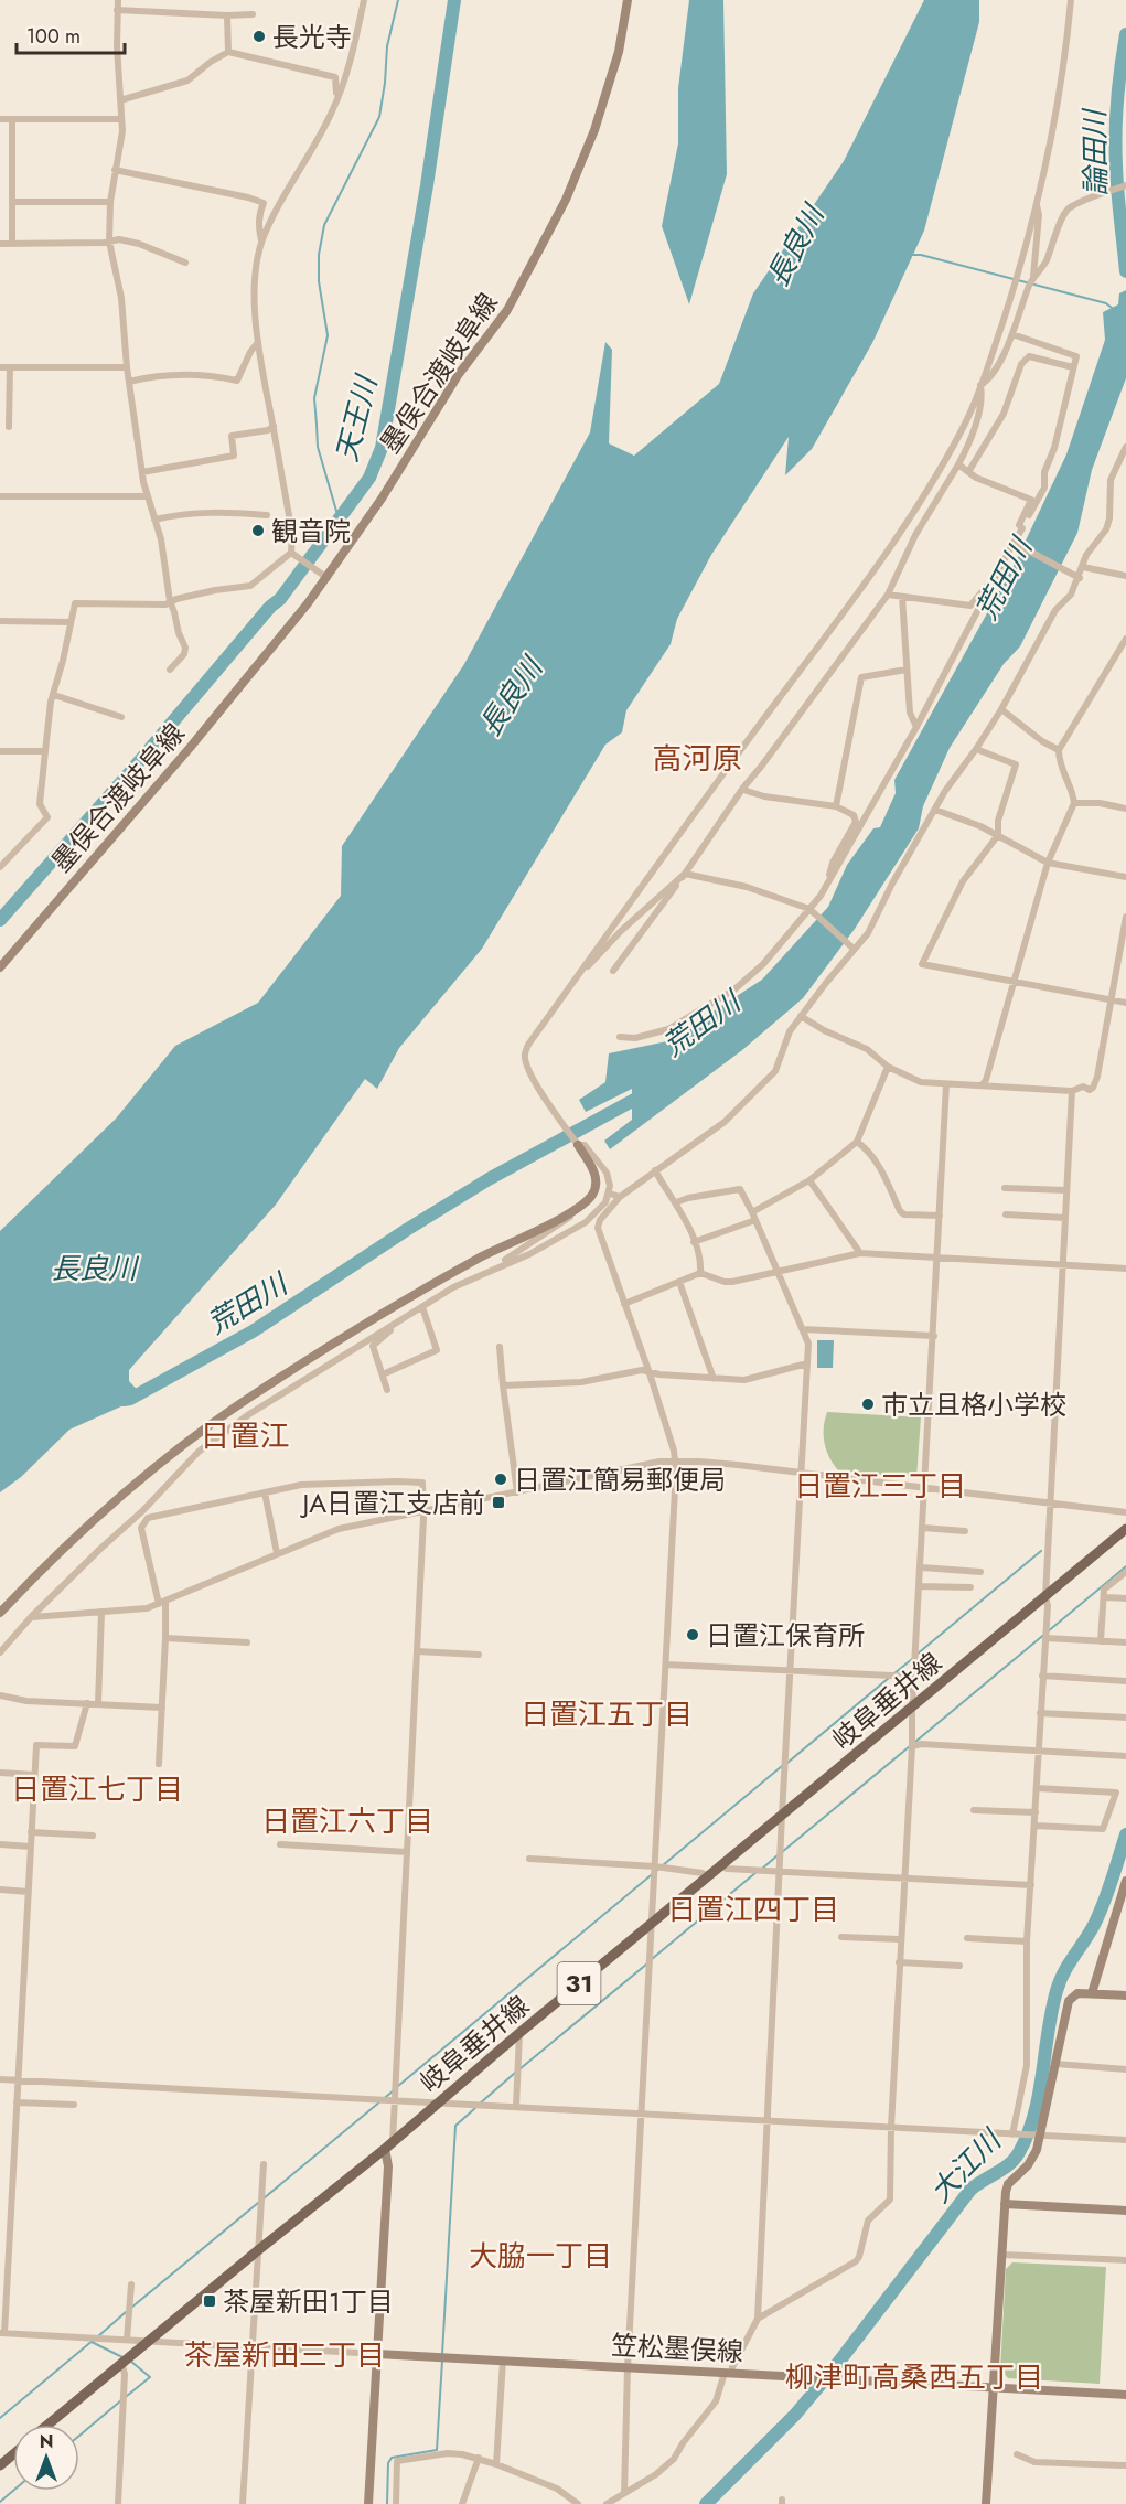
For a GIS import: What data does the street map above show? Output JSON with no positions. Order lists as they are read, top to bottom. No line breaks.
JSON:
{"streets":{"main road":["墨俣合渡岐阜線","岐阜垂井線","31","笠松墨俣線"]},"districts":["高河原","日置江","日置江三丁目","日置江五丁目","日置江七丁目","日置江六丁目","日置江四丁目","大脇一丁目","茶屋新田三丁目","柳津町高桑西五丁目"],"water":["論田川","長良川","天王川","荒田川","大江川"],"places":{"other":["長光寺","観音院","市立且格小学校","日置江簡易郵便局","日置江保育所"],"transit":["JA日置江支店前","茶屋新田1丁目"]},"scale_bar":"100 m","north":"top"}
